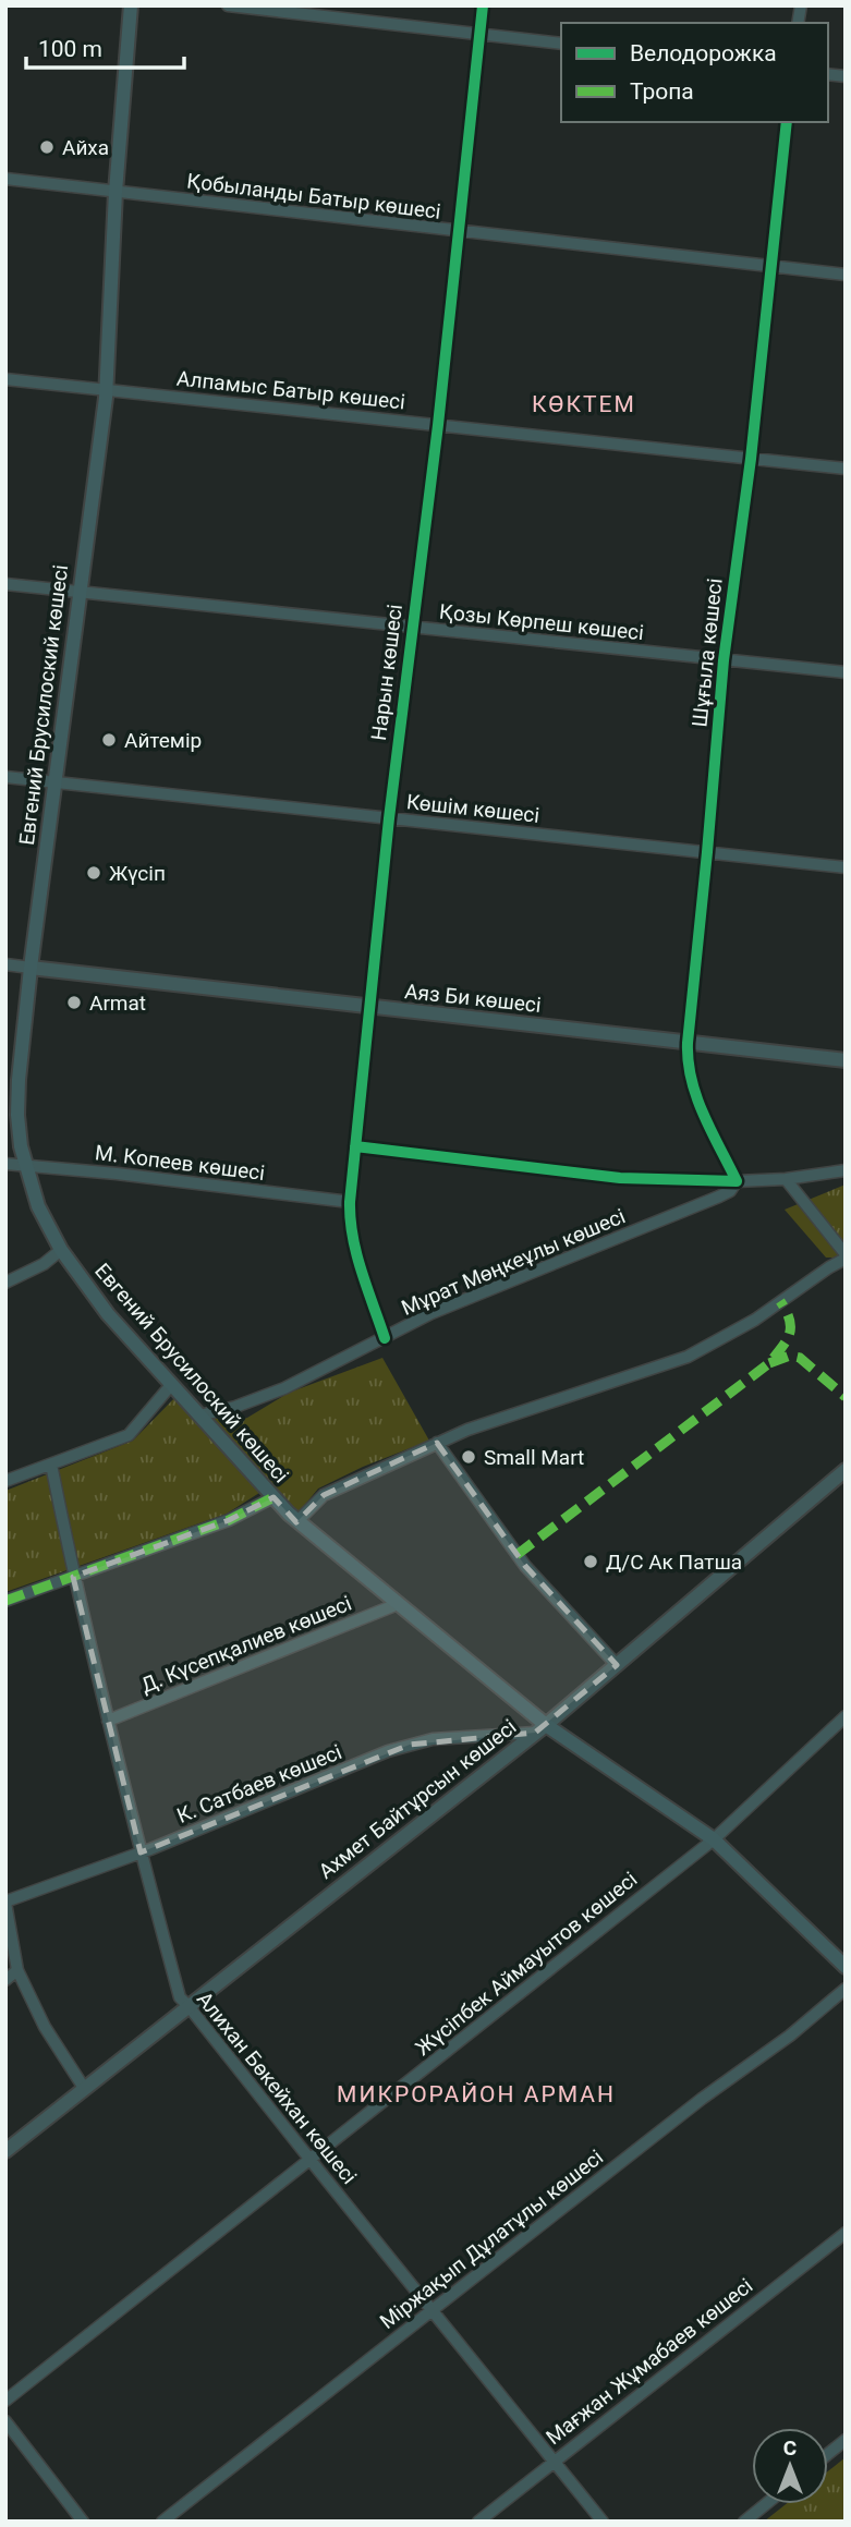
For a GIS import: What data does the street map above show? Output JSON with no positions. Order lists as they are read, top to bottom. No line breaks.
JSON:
{"streets":{"main road":["Евгений Брусилоский көшесі"],"street":["Қобыланды Батыр көшесі","Алпамыс Батыр көшесі","Қозы Көрпеш көшесі","Шұғыла көшесі","Нарын көшесі","Көшім көшесі","Аяз Би көшесі","М. Копеев көшесі","Мұрат Мөңкеұлы көшесі","Д. Күсепқалиев көшесі","К. Сатбаев көшесі","Ахмет Байтұрсын көшесі","Жүсіпбек Аймауытов көшесі","Алихан Бөкейхан көшесі","Міржақып Дұлатұлы көшесі","Мағжан Жұмабаев көшесі"]},"crossings":[["Қобыланды Батыр көшесі","Шұғыла көшесі"],["Қобыланды Батыр көшесі","Нарын көшесі"],["Қобыланды Батыр көшесі","Евгений Брусилоский көшесі"],["Алпамыс Батыр көшесі","Шұғыла көшесі"],["Алпамыс Батыр көшесі","Нарын көшесі"],["Алпамыс Батыр көшесі","Евгений Брусилоский көшесі"],["Қозы Көрпеш көшесі","Шұғыла көшесі"],["Қозы Көрпеш көшесі","Нарын көшесі"],["Қозы Көрпеш көшесі","Евгений Брусилоский көшесі"],["Шұғыла көшесі","Көшім көшесі"],["Шұғыла көшесі","Аяз Би көшесі"],["Шұғыла көшесі","Мұрат Мөңкеұлы көшесі"],["Нарын көшесі","Көшім көшесі"],["Нарын көшесі","Аяз Би көшесі"],["Нарын көшесі","М. Копеев көшесі"],["Нарын көшесі","Мұрат Мөңкеұлы көшесі"],["Евгений Брусилоский көшесі","Көшім көшесі"],["Евгений Брусилоский көшесі","Аяз Би көшесі"],["Евгений Брусилоский көшесі","М. Копеев көшесі"],["Евгений Брусилоский көшесі","Мұрат Мөңкеұлы көшесі"],["Евгений Брусилоский көшесі","Д. Күсепқалиев көшесі"],["Евгений Брусилоский көшесі","К. Сатбаев көшесі"],["Евгений Брусилоский көшесі","Ахмет Байтұрсын көшесі"],["Евгений Брусилоский көшесі","Жүсіпбек Аймауытов көшесі"],["Д. Күсепқалиев көшесі","Алихан Бөкейхан көшесі"],["К. Сатбаев көшесі","Ахмет Байтұрсын көшесі"],["К. Сатбаев көшесі","Алихан Бөкейхан көшесі"],["Ахмет Байтұрсын көшесі","Алихан Бөкейхан көшесі"],["Жүсіпбек Аймауытов көшесі","Алихан Бөкейхан көшесі"],["Алихан Бөкейхан көшесі","Міржақып Дұлатұлы көшесі"],["Алихан Бөкейхан көшесі","Мағжан Жұмабаев көшесі"]],"districts":["КӨКТЕМ","МИКРОРАЙОН АРМАН"],"places":["Айха","Айтемір","Жүсіп","Armat","Small Mart","Д/С Ак Патша"],"legend":["Велодорожка","Тропа"],"scale_bar":"100 m","north":"top"}
